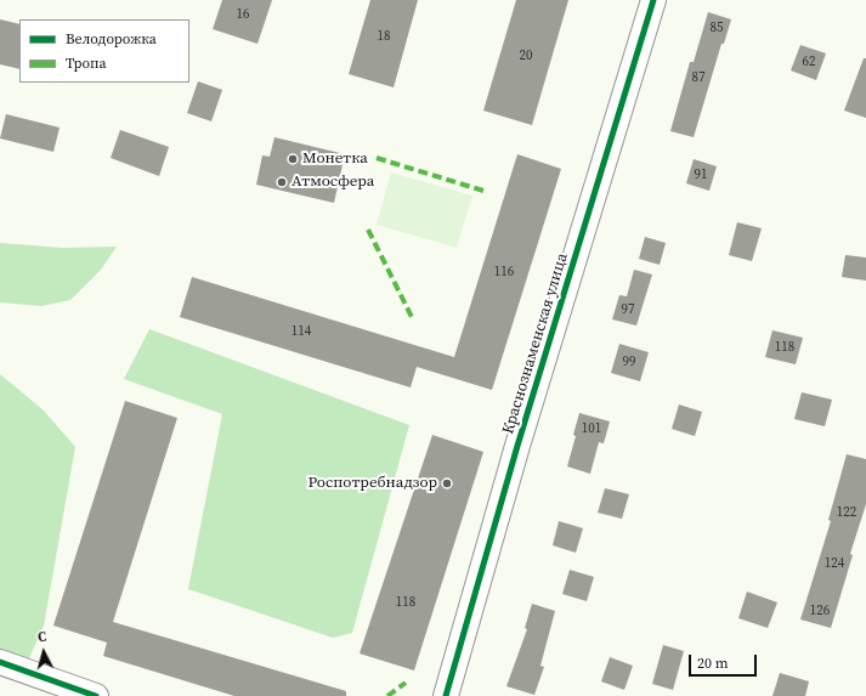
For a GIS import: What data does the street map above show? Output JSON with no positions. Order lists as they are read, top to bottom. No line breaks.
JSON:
{"streets":{"street":["Краснознаменская улица"]},"places":["Монетка","Атмосфера","Роспотребнадзор"],"house_numbers":["16","85","18","20","62","87","91","116","97","114","118","99","101","122","124","118","126"],"legend":["Велодорожка","Тропа"],"scale_bar":"20 m","north":"top"}
